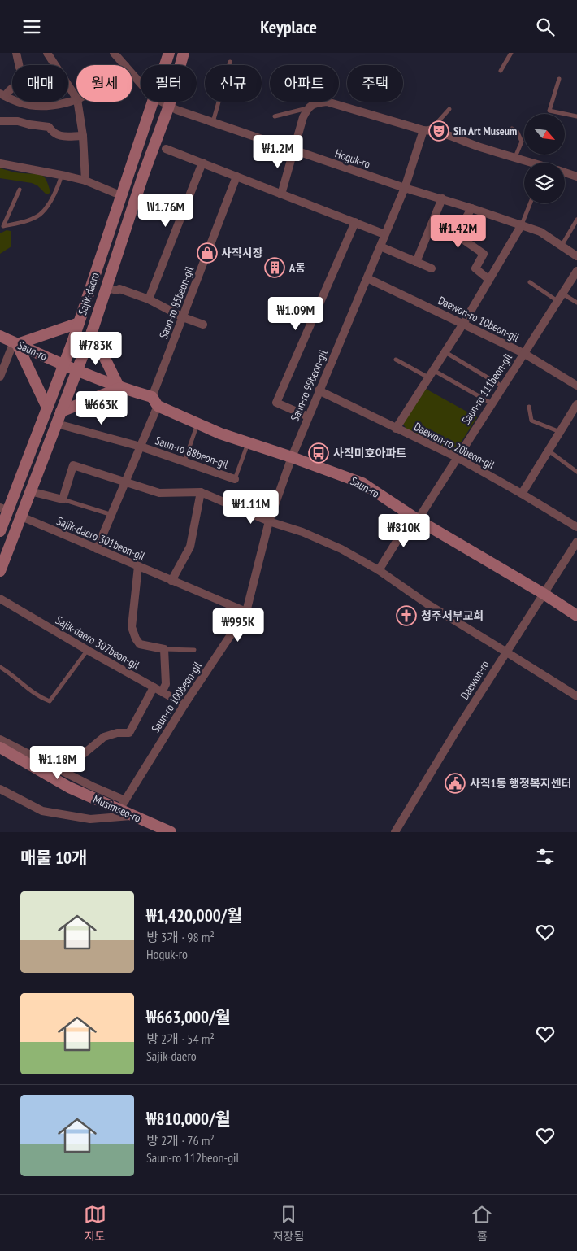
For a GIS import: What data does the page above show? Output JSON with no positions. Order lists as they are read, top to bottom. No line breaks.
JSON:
{"streets":{"street":["Hoguk-ro","Sajik-daero","Saun-ro 85beon-gil","Daewon-ro 10beon-gil","Saun-ro","Saun-ro 99beon-gil","Saun-ro 111beon-gil","Daewon-ro 20beon-gil","Saun-ro 88beon-gil","Sajik-daero 301beon-gil","Sajik-daero 307beon-gil","Daewon-ro","Saun-ro 100beon-gil","Musimseo-ro"]},"crossings":[["Hoguk-ro","Sajik-daero"],["Hoguk-ro","Saun-ro 99beon-gil"],["Sajik-daero","Saun-ro 85beon-gil"],["Sajik-daero","Saun-ro"],["Sajik-daero","Sajik-daero 301beon-gil"],["Saun-ro 85beon-gil","Saun-ro"],["Saun-ro 85beon-gil","Saun-ro 88beon-gil"],["Daewon-ro 10beon-gil","Saun-ro 99beon-gil"],["Daewon-ro 10beon-gil","Saun-ro 111beon-gil"],["Saun-ro","Saun-ro 99beon-gil"],["Saun-ro","Saun-ro 111beon-gil"],["Saun-ro","Saun-ro 88beon-gil"],["Saun-ro","Daewon-ro"],["Saun-ro","Saun-ro 100beon-gil"],["Saun-ro 99beon-gil","Daewon-ro 20beon-gil"],["Saun-ro 99beon-gil","Saun-ro 100beon-gil"],["Saun-ro 111beon-gil","Daewon-ro 20beon-gil"],["Saun-ro 88beon-gil","Sajik-daero 301beon-gil"],["Sajik-daero 301beon-gil","Saun-ro 100beon-gil"],["Sajik-daero 307beon-gil","Saun-ro 100beon-gil"],["Saun-ro 100beon-gil","Musimseo-ro"]],"places":{"theatre":["Sin Art Museum"],"shop":["사직시장"],"building":["A동"],"bus stop":["사직미호아파트"],"church":["청주서부교회"],"public building":["사직1동 행정복지센터"]},"north":"bottom right","page":{"header":"Keyplace","chip":["매매","월세","필터","신규","아파트","주택"],"price":["₩1.2M","₩1.76M","₩1.42M","₩1.09M","₩783K","₩663K","₩1.11M","₩810K","₩995K","₩1.18M"],"heading":"매물 10개","list":[{"name":"₩1,420,000/월","note":"방 3개 · 98 m² · Hoguk-ro"},{"name":"₩663,000/월","note":"방 2개 · 54 m² · Sajik-daero"},{"name":"₩810,000/월","note":"방 2개 · 76 m² · Saun-ro 112beon-gil"}],"tabs":["지도","저장됨","홈"]}}
